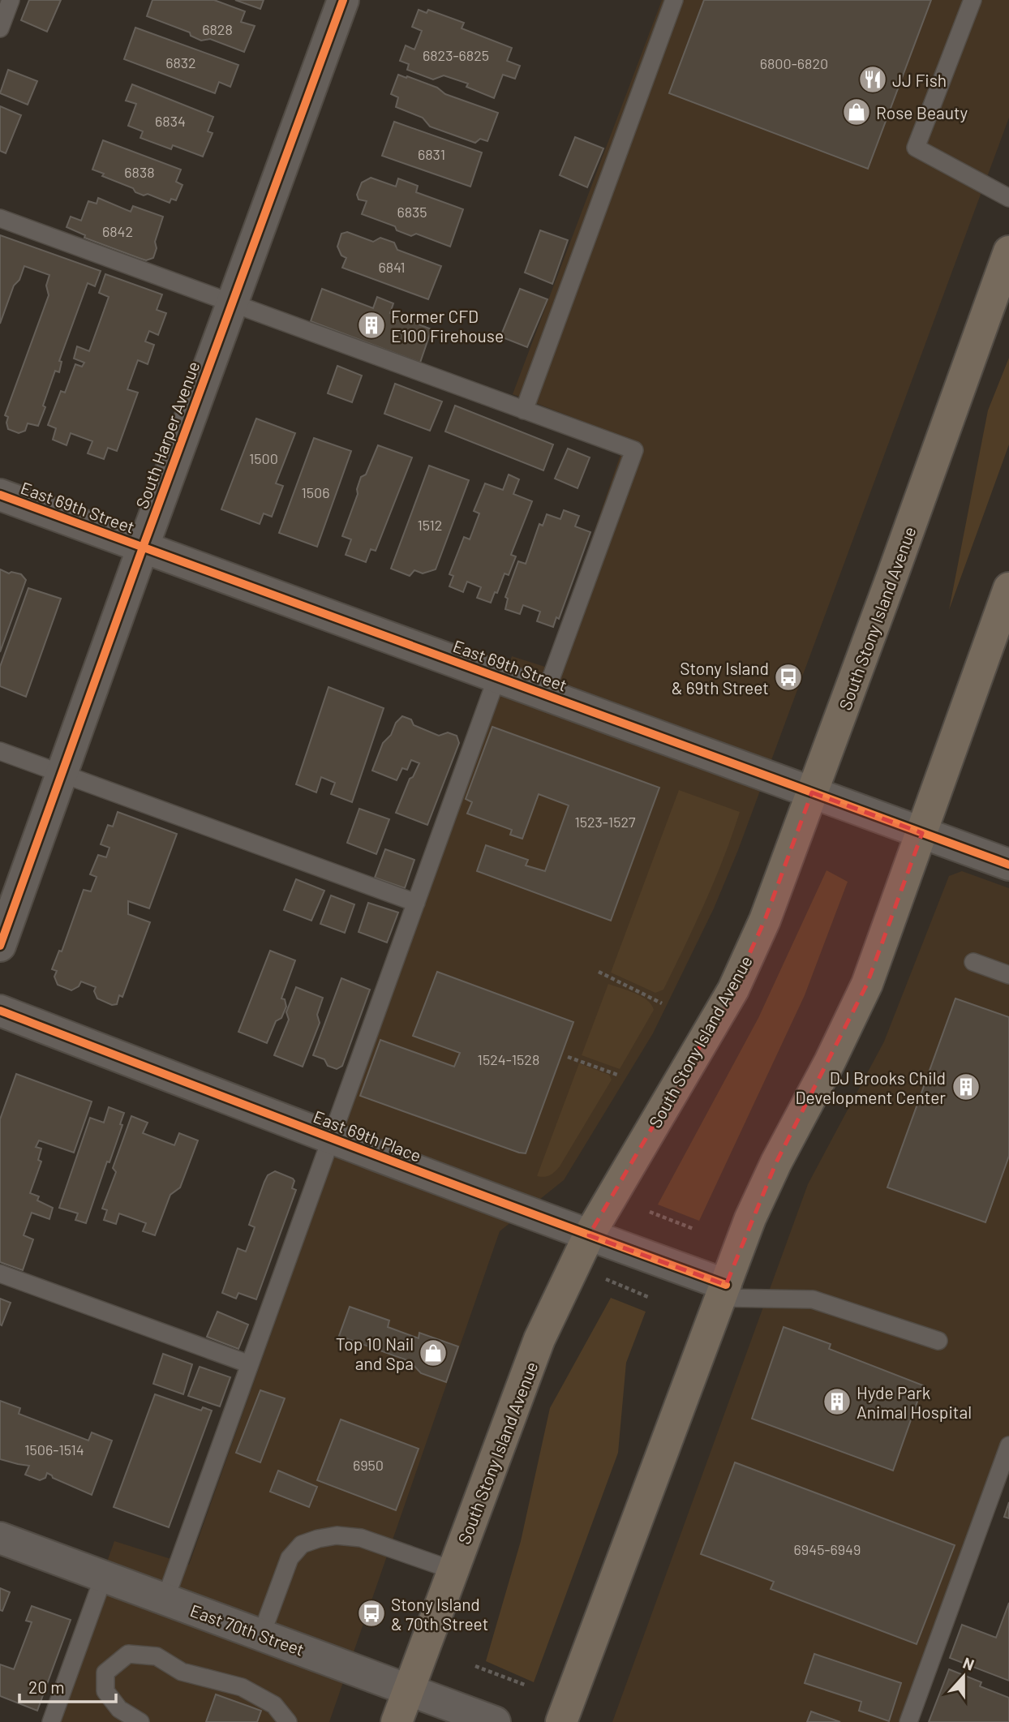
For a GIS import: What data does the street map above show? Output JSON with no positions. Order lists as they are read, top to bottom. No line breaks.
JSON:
{"streets":{"highway":["South Stony Island Avenue"],"street":["South Harper Avenue","East 69th Street","East 69th Place","East 70th Street"]},"crossings":[["South Harper Avenue","East 69th Street"],["East 69th Street","South Stony Island Avenue"],["South Stony Island Avenue","East 69th Place"],["South Stony Island Avenue","East 70th Street"]],"places":{"restaurant":["JJ Fish"],"shop":["Rose Beauty","Top 10 Nail and Spa"],"building":["Former CFD E100 Firehouse","DJ Brooks Child Development Center","Hyde Park Animal Hospital"],"bus stop":["Stony Island & 69th Street","Stony Island & 70th Street"]},"house_numbers":["6828","6823-6825","6832","6800-6820","6834","6831","6838","6835","6842","6841","1500","1506","1512","1523-1527","1524-1528","1506-1514","6950","6945-6949"],"scale_bar":"20 m","north":"top"}
